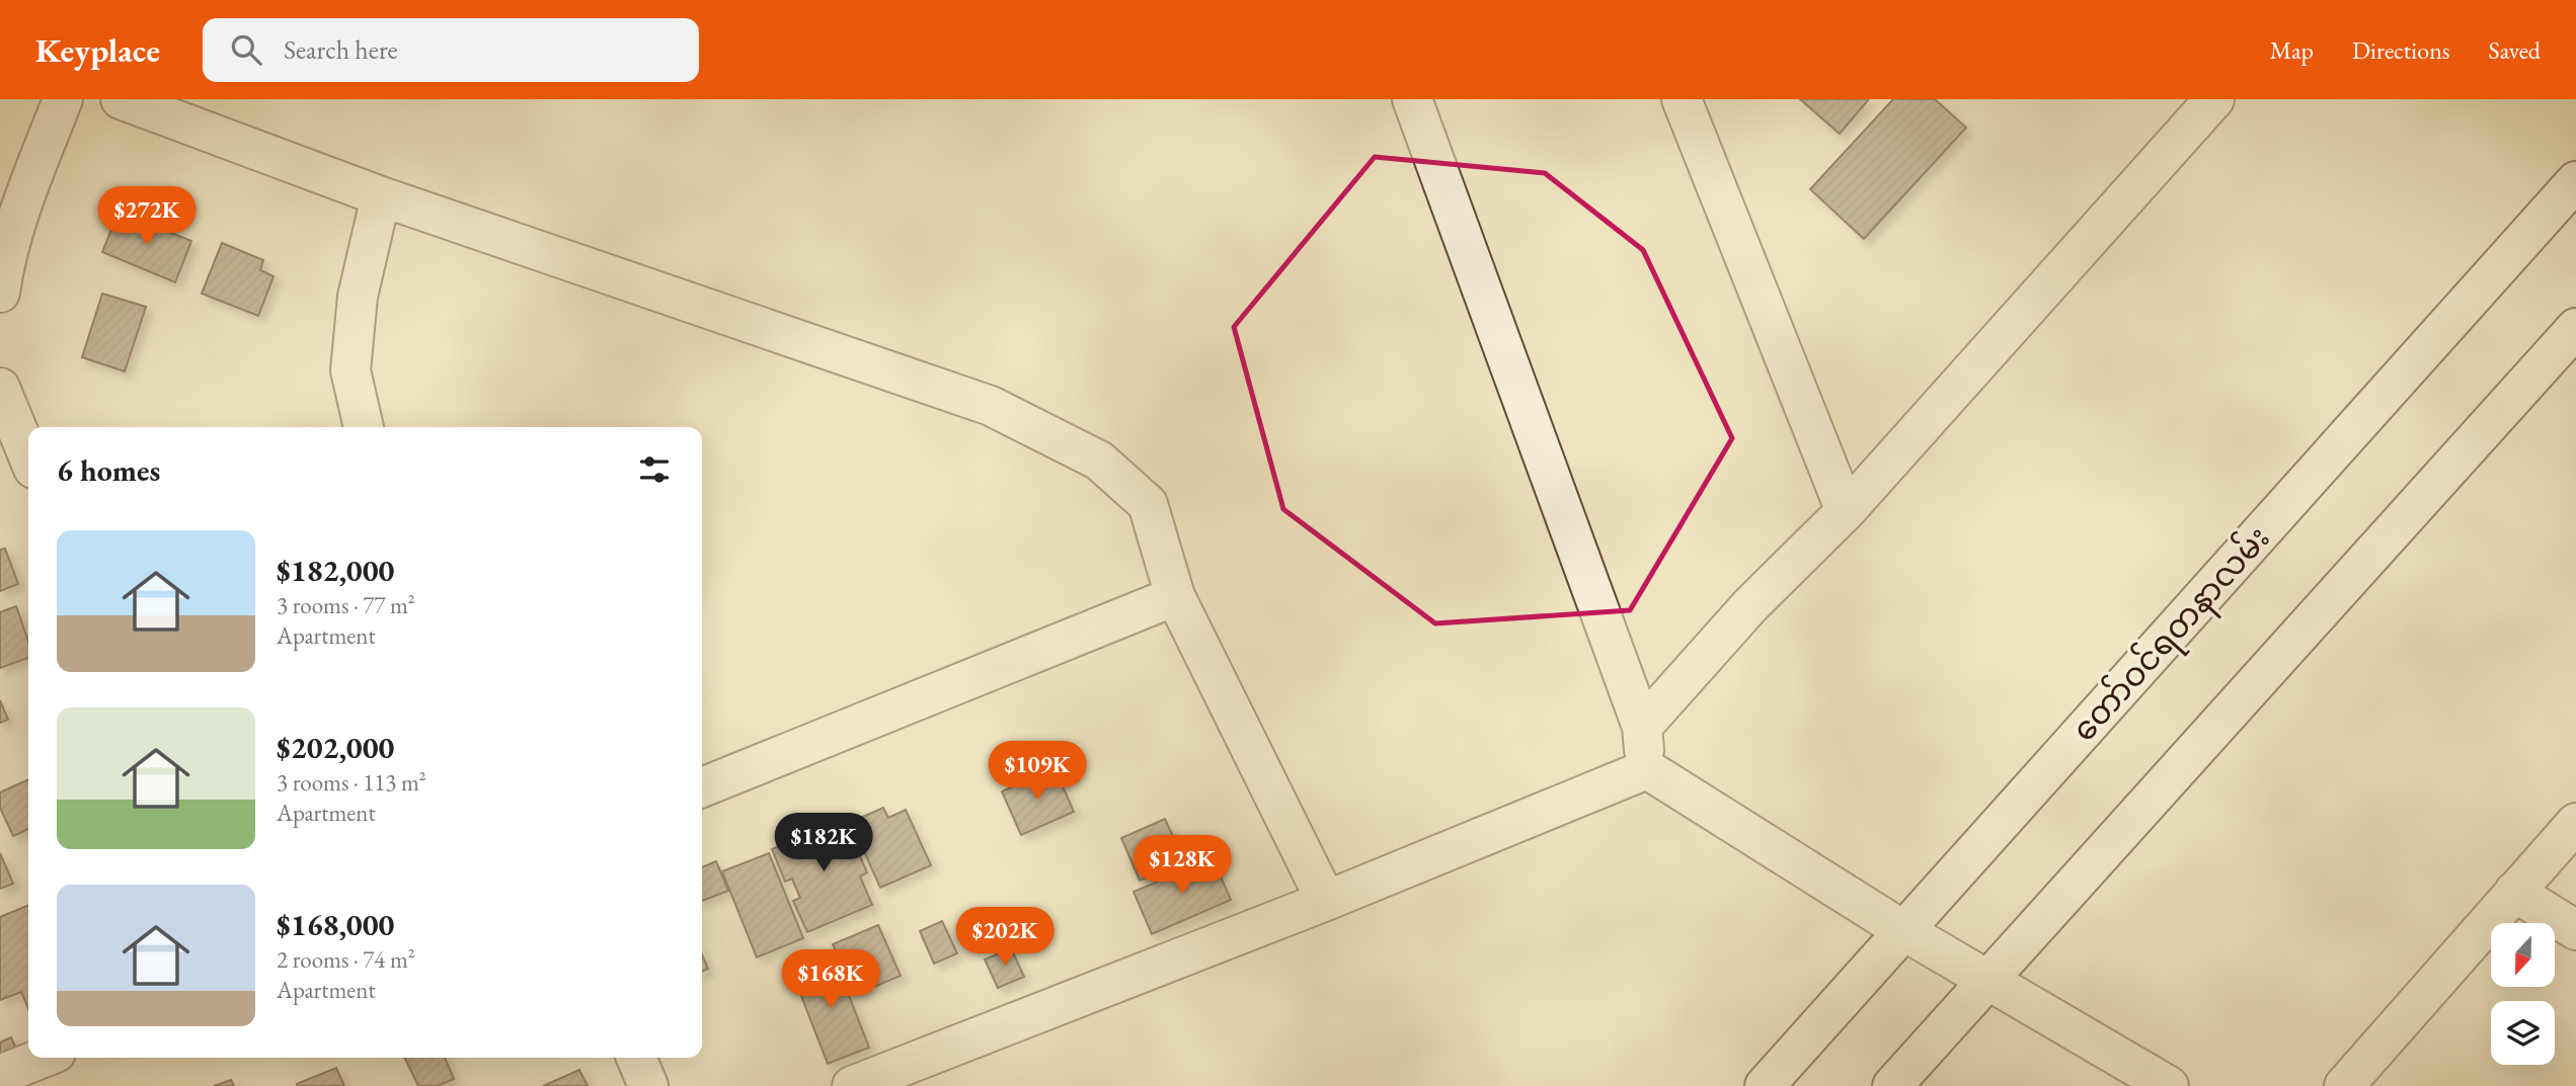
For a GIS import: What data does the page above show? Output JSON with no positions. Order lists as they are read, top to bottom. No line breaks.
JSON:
{"streets":{"street":["တော်ဝင်ရတနာလမ်း"]},"north":"bottom","page":{"header":"Keyplace","search":"Search here","nav":["Map","Directions","Saved"],"price":["$272K","$109K","$182K","$128K","$202K","$168K"],"heading":"6 homes","list":[{"name":"$182,000","note":"3 rooms · 77 m² · Apartment"},{"name":"$202,000","note":"3 rooms · 113 m² · Apartment"},{"name":"$168,000","note":"2 rooms · 74 m² · Apartment"}]}}
